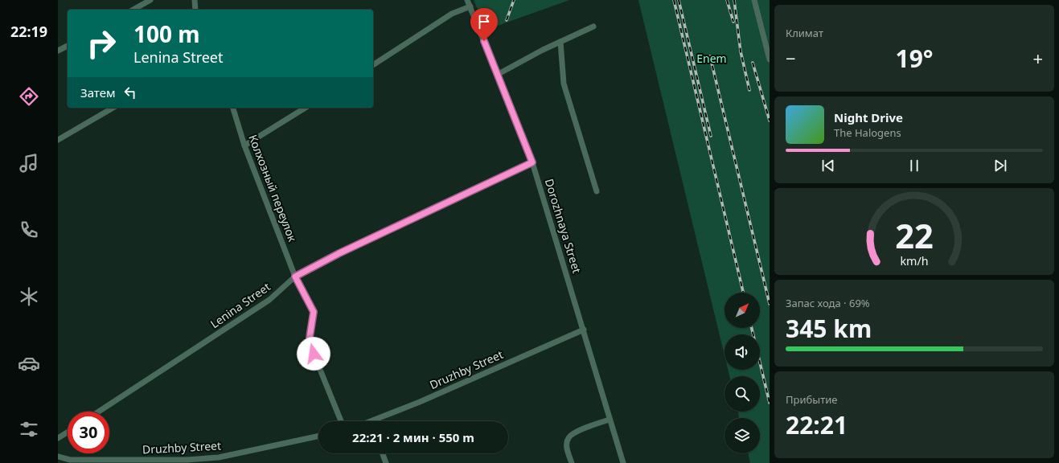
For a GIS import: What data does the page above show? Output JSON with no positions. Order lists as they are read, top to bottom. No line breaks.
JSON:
{"streets":{"street":["Колхозный переулок","Dorozhnaya Street","Lenina Street","Druzhby Street"]},"crossings":[["Колхозный переулок","Lenina Street"],["Dorozhnaya Street","Lenina Street"],["Dorozhnaya Street","Druzhby Street"]],"parks":["Enem"],"north":"top right","page":{"tabs":"22:19","tile":["Климат",["Запас хода · 69%","345 km"],["Прибытие","22:21"]],"turn":["100 m","Lenina Street"],"heat":["−","19°","+"],"then":"Затем","song":["Night Drive","The Halogens"],"limit":"30","trip":"22:21 · 2 мин · 550 m","gauge":["22","km/h"]}}
